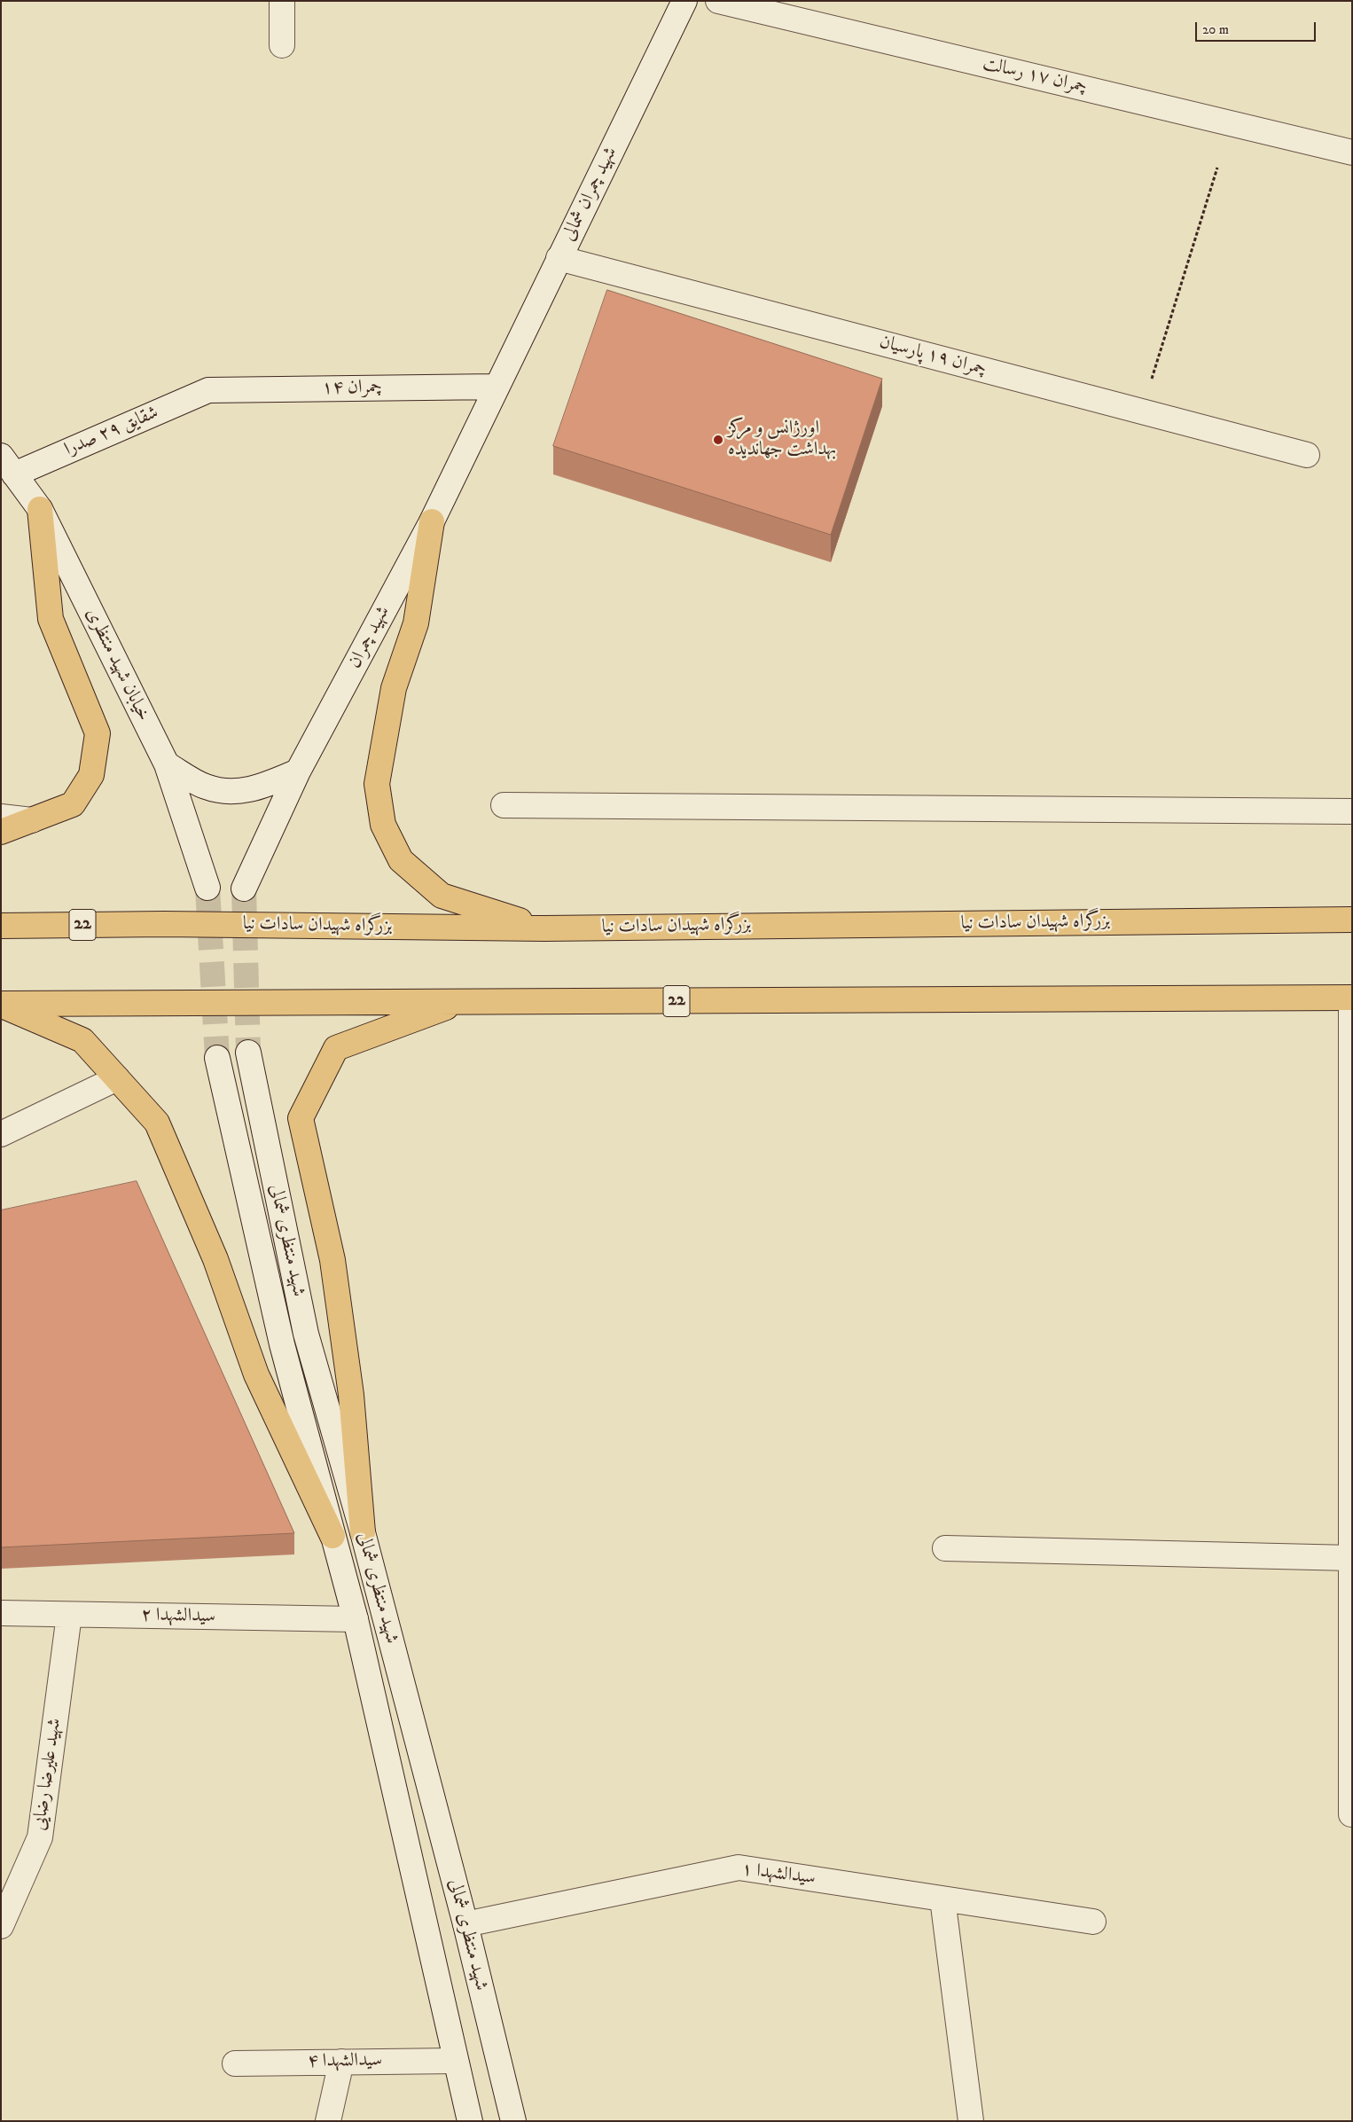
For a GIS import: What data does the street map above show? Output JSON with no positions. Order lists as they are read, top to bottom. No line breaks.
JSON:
{"streets":{"highway":["بزرگراه شهیدان سادات نیا","22"],"street":["چمران ۱۷ رسالت","شهید چمران شمالی","چمران ۱۹ پارسیان","چمران ۱۴","شقایق ۲۹ صدرا","شهید چمران","خیابان شهید منتظری","شهید منتظری شمالی","سیدالشهدا ۲","شهید علیرضا رضایی","سیدالشهدا ۱","سیدالشهدا ۴"]},"crossings":[["شهید چمران شمالی","چمران ۱۹ پارسیان"],["شهید چمران شمالی","چمران ۱۴"],["شهید چمران شمالی","شهید چمران"],["چمران ۱۴","شقایق ۲۹ صدرا"],["چمران ۱۴","شهید چمران"],["شقایق ۲۹ صدرا","خیابان شهید منتظری"],["شهید منتظری شمالی","سیدالشهدا ۲"],["شهید منتظری شمالی","سیدالشهدا ۱"],["شهید منتظری شمالی","سیدالشهدا ۴"],["سیدالشهدا ۲","شهید علیرضا رضایی"]],"places":["اورژانس و مرکز بهداشت جهاندیده"],"scale_bar":"20 m"}
